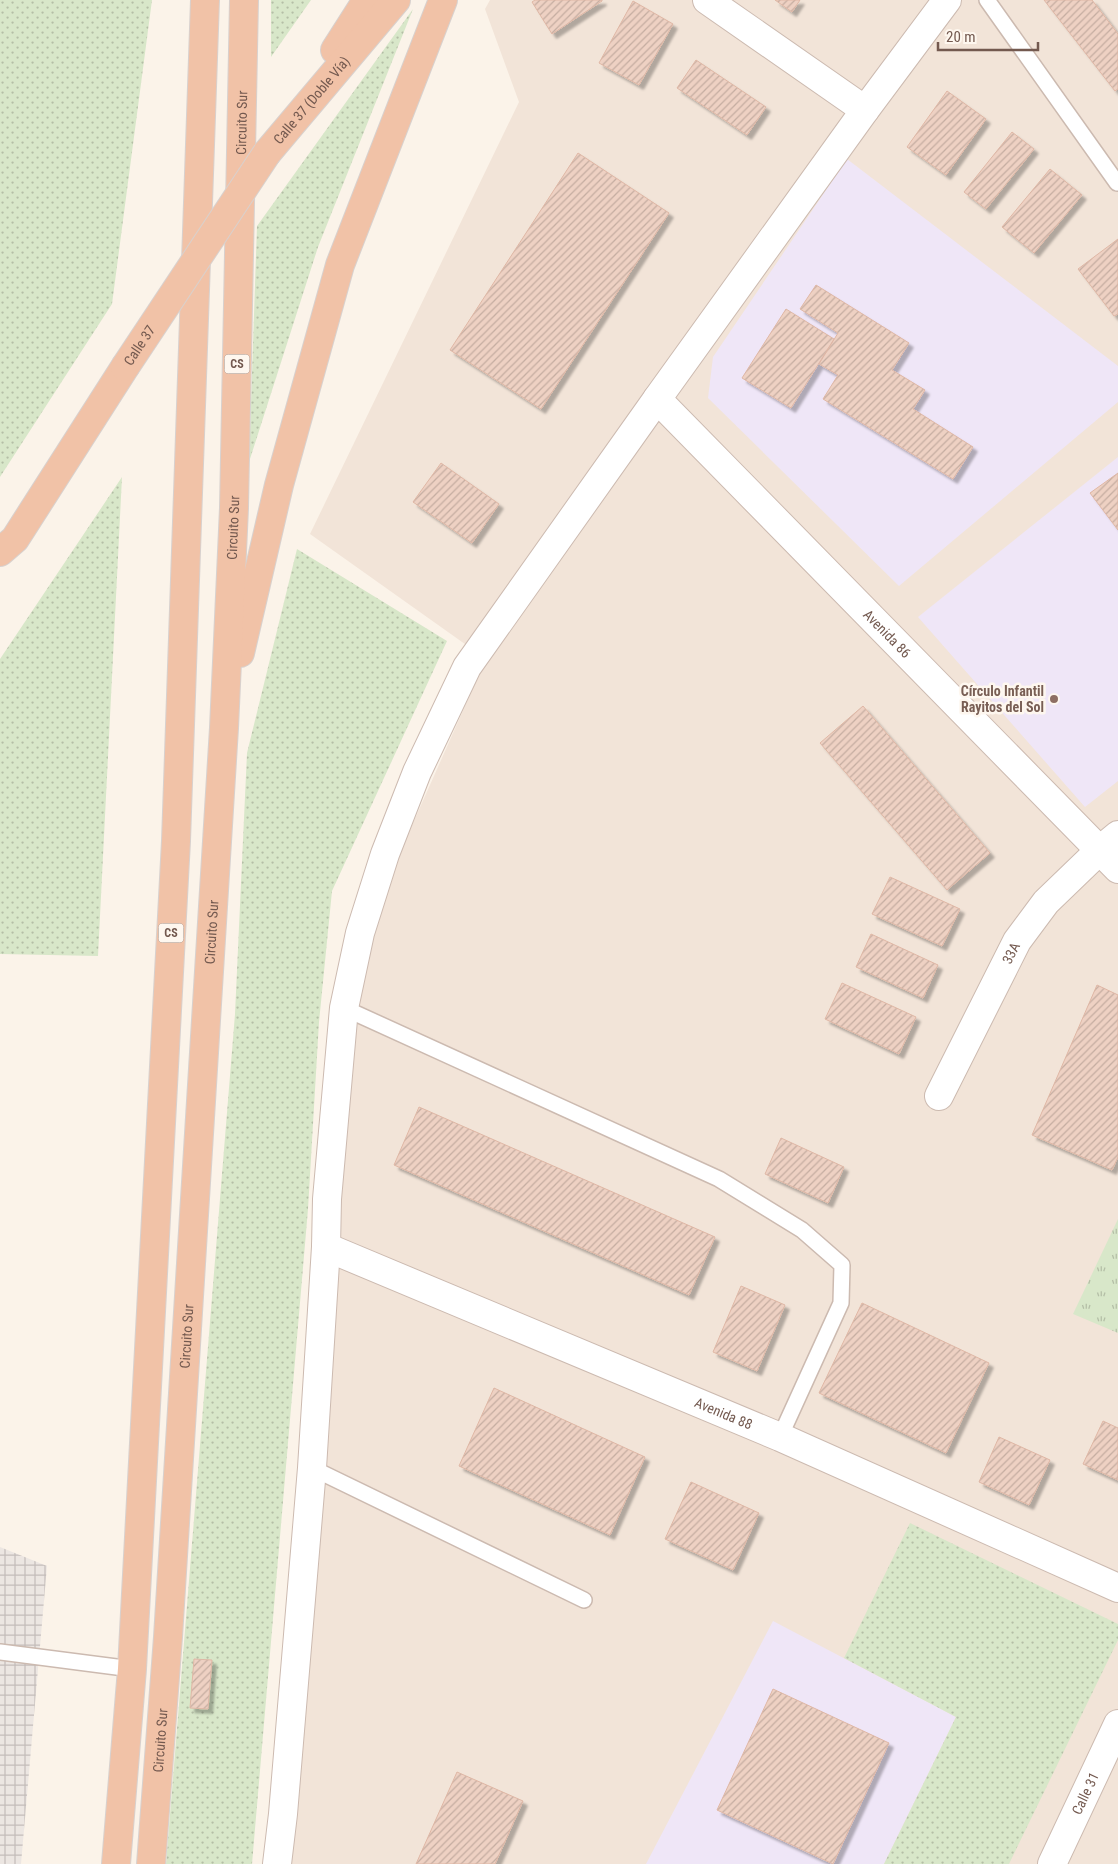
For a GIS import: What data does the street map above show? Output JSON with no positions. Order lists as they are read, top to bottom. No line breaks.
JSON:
{"streets":{"highway":["Calle 37 (Doble Vía)","Circuito Sur","Calle 37","CS"],"street":["Avenida 86","33A","Avenida 88","Calle 31"]},"crossings":[["Calle 37 (Doble Vía)","Calle 37"],["Avenida 86","33A"]],"places":["Círculo Infantil Rayitos del Sol"],"scale_bar":"20 m"}
